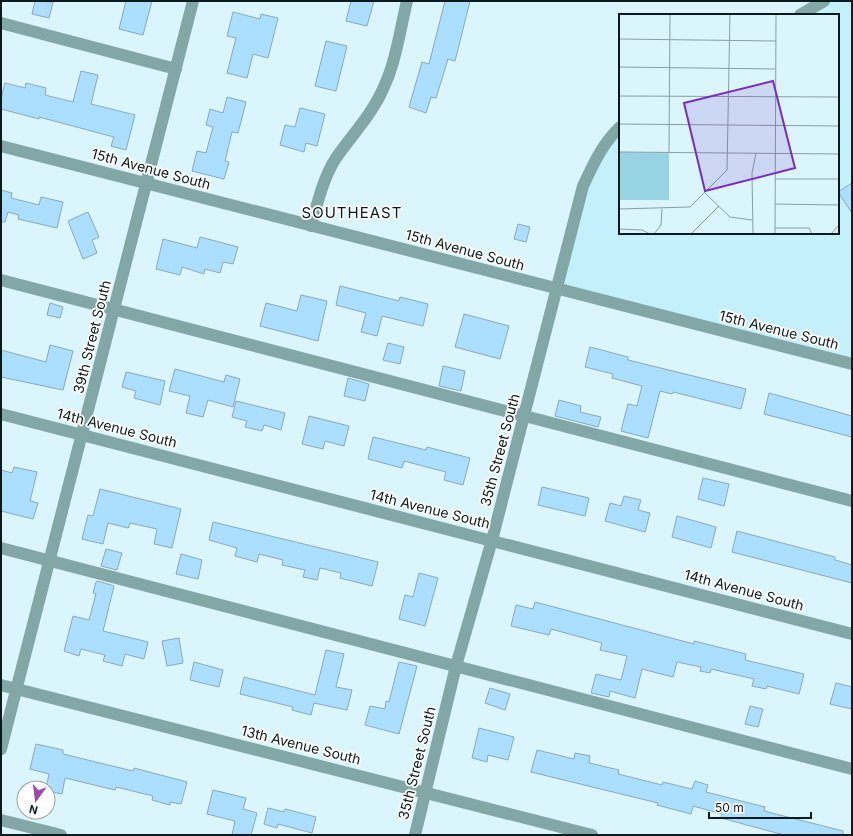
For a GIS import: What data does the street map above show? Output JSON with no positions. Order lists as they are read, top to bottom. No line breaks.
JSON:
{"streets":{"street":["15th Avenue South","39th Street South","14th Avenue South","35th Street South","13th Avenue South"]},"crossings":[["15th Avenue South","39th Street South"],["15th Avenue South","35th Street South"],["39th Street South","14th Avenue South"],["39th Street South","13th Avenue South"],["14th Avenue South","35th Street South"],["35th Street South","13th Avenue South"]],"districts":["SOUTHEAST"],"scale_bar":"50 m","north":"bottom"}
